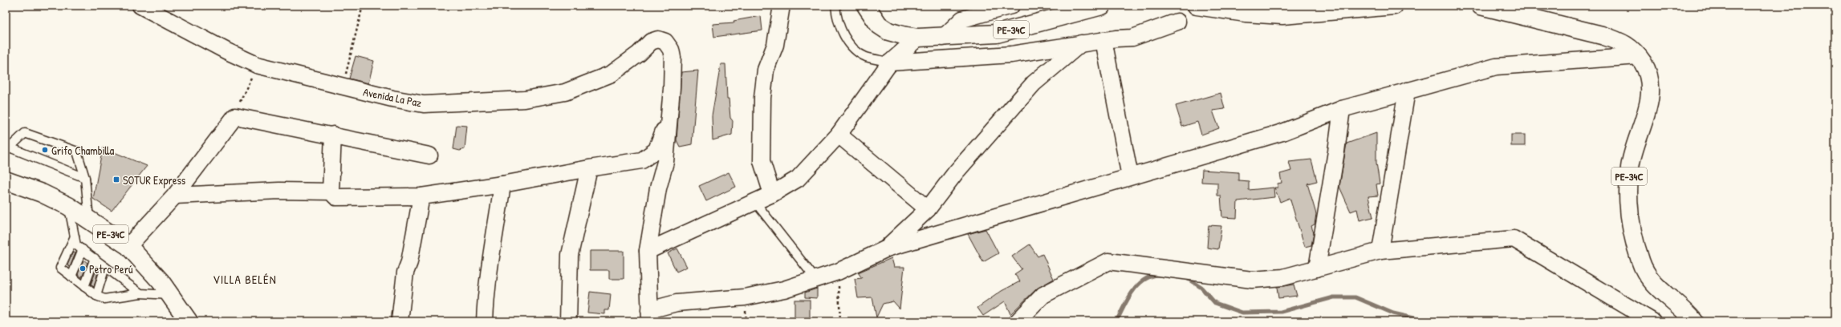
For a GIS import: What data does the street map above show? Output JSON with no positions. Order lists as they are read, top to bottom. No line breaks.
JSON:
{"streets":{"main road":["PE-34C"],"street":["Avenida La Paz"]},"districts":["VILLA BELÉN"],"places":{"other":["Grifo Chambilla","Petro Perú"],"transit":["SOTUR Express"]}}
